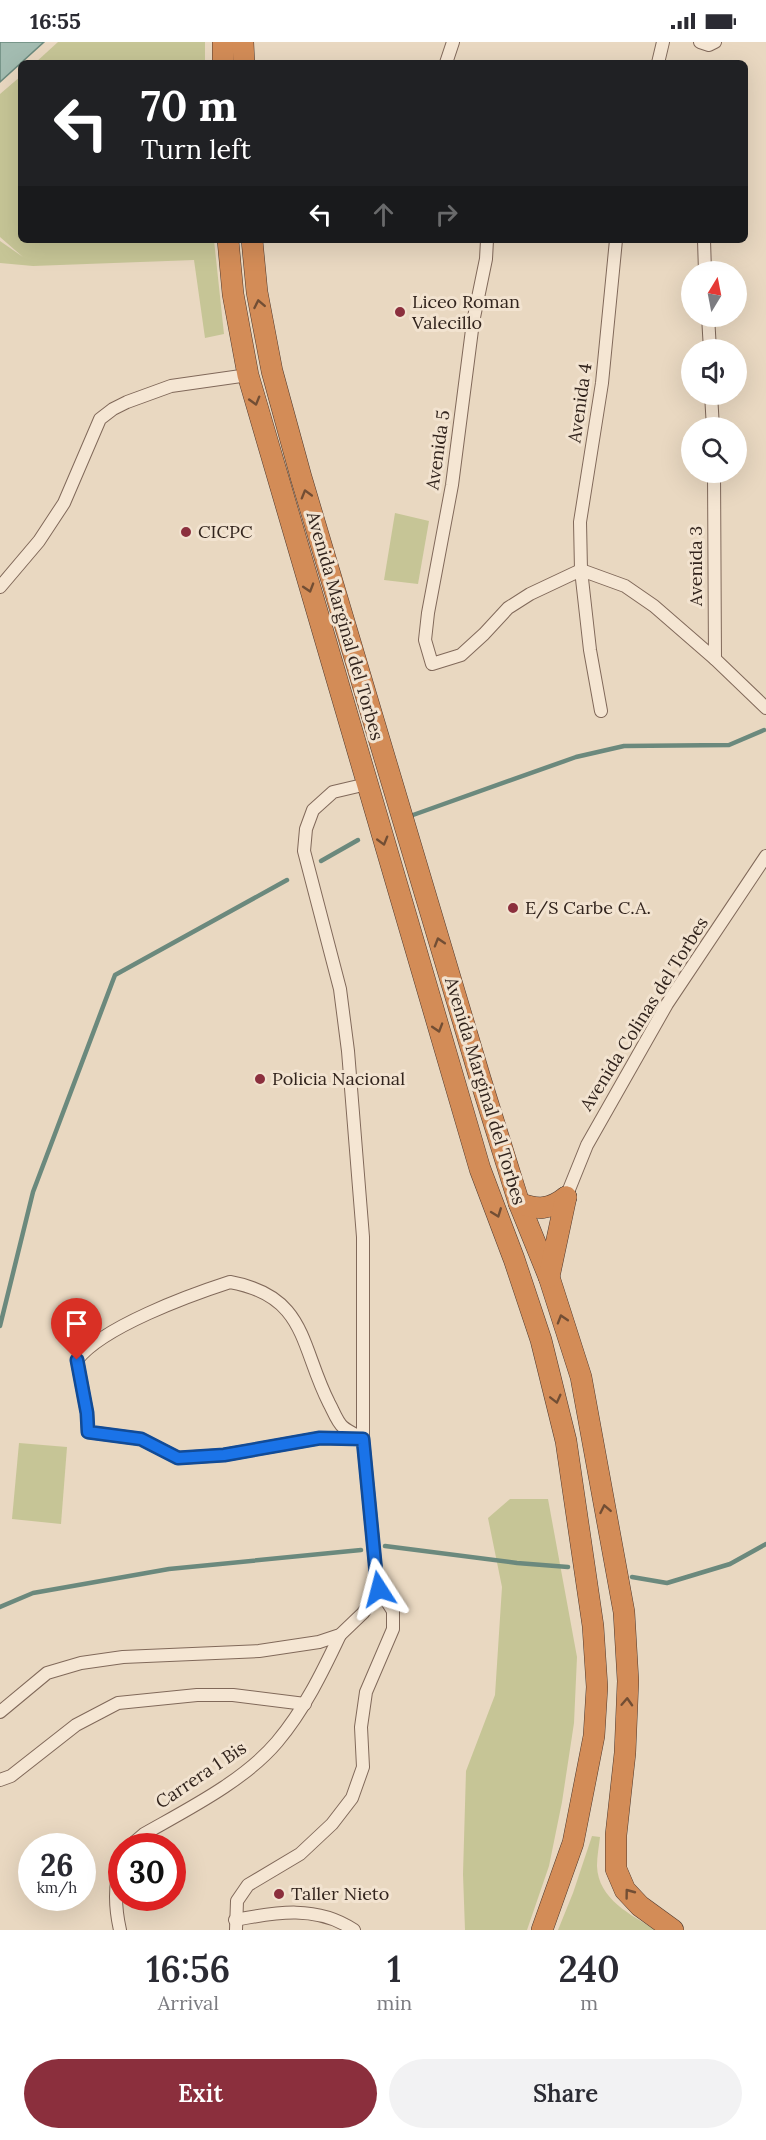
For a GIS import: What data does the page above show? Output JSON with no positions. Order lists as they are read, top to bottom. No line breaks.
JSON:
{"streets":{"highway":["Avenida Marginal del Torbes"],"street":["Avenida 4","Avenida 5","Avenida 3","Avenida Colinas del Torbes","Carrera 1 Bis"]},"crossings":[["Avenida 4","Avenida 5"]],"places":["Liceo Roman Valecillo","CICPC","E/S Carbe C.A.","Policia Nacional","Taller Nieto"],"north":"top","page":{"status":"16:55","turn":["70 m","Turn left"],"speed":"26 km/h","limit":"30","eta":["16:56","Arrival","1","min","240","m"],"buttons":["Exit","Share"]}}
